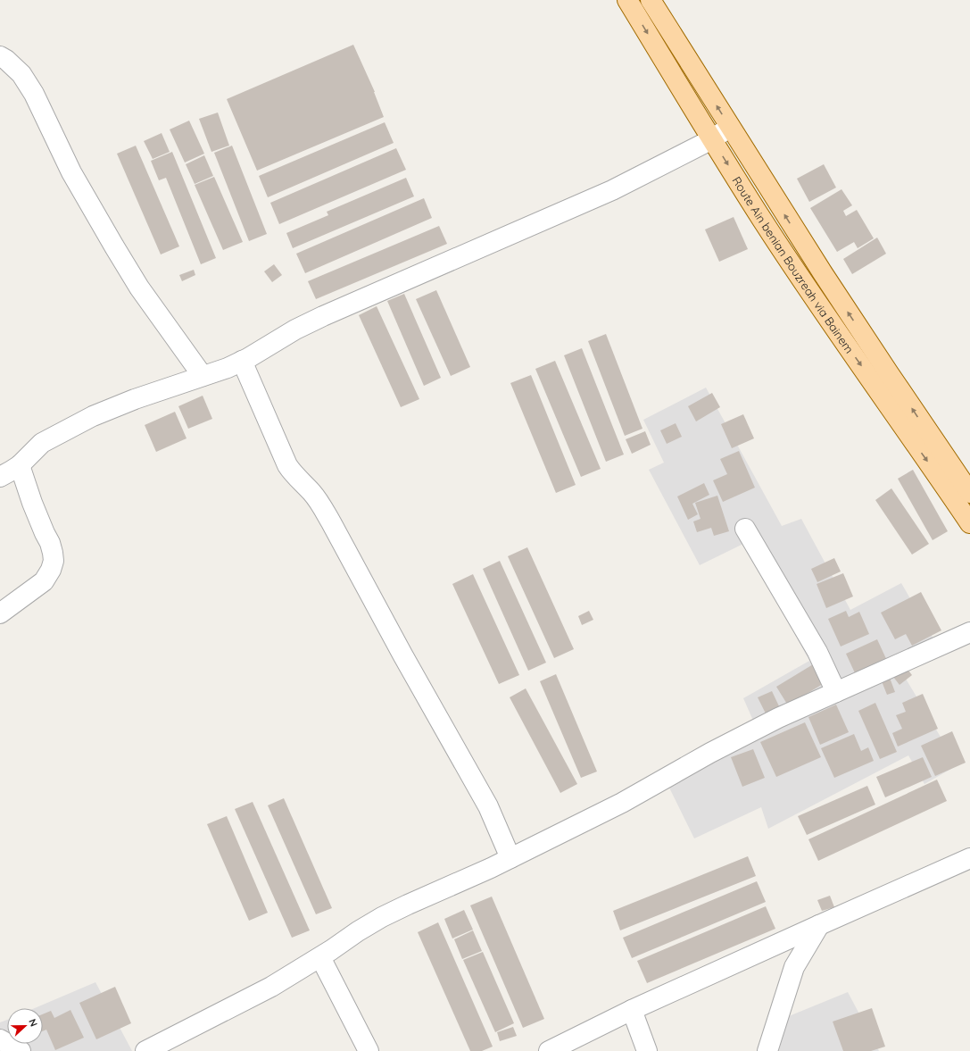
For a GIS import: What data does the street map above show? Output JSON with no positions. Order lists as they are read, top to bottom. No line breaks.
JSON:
{"streets":{"main road":["Route Ain benian Bouzreah via Bainem"]},"north":"right"}
